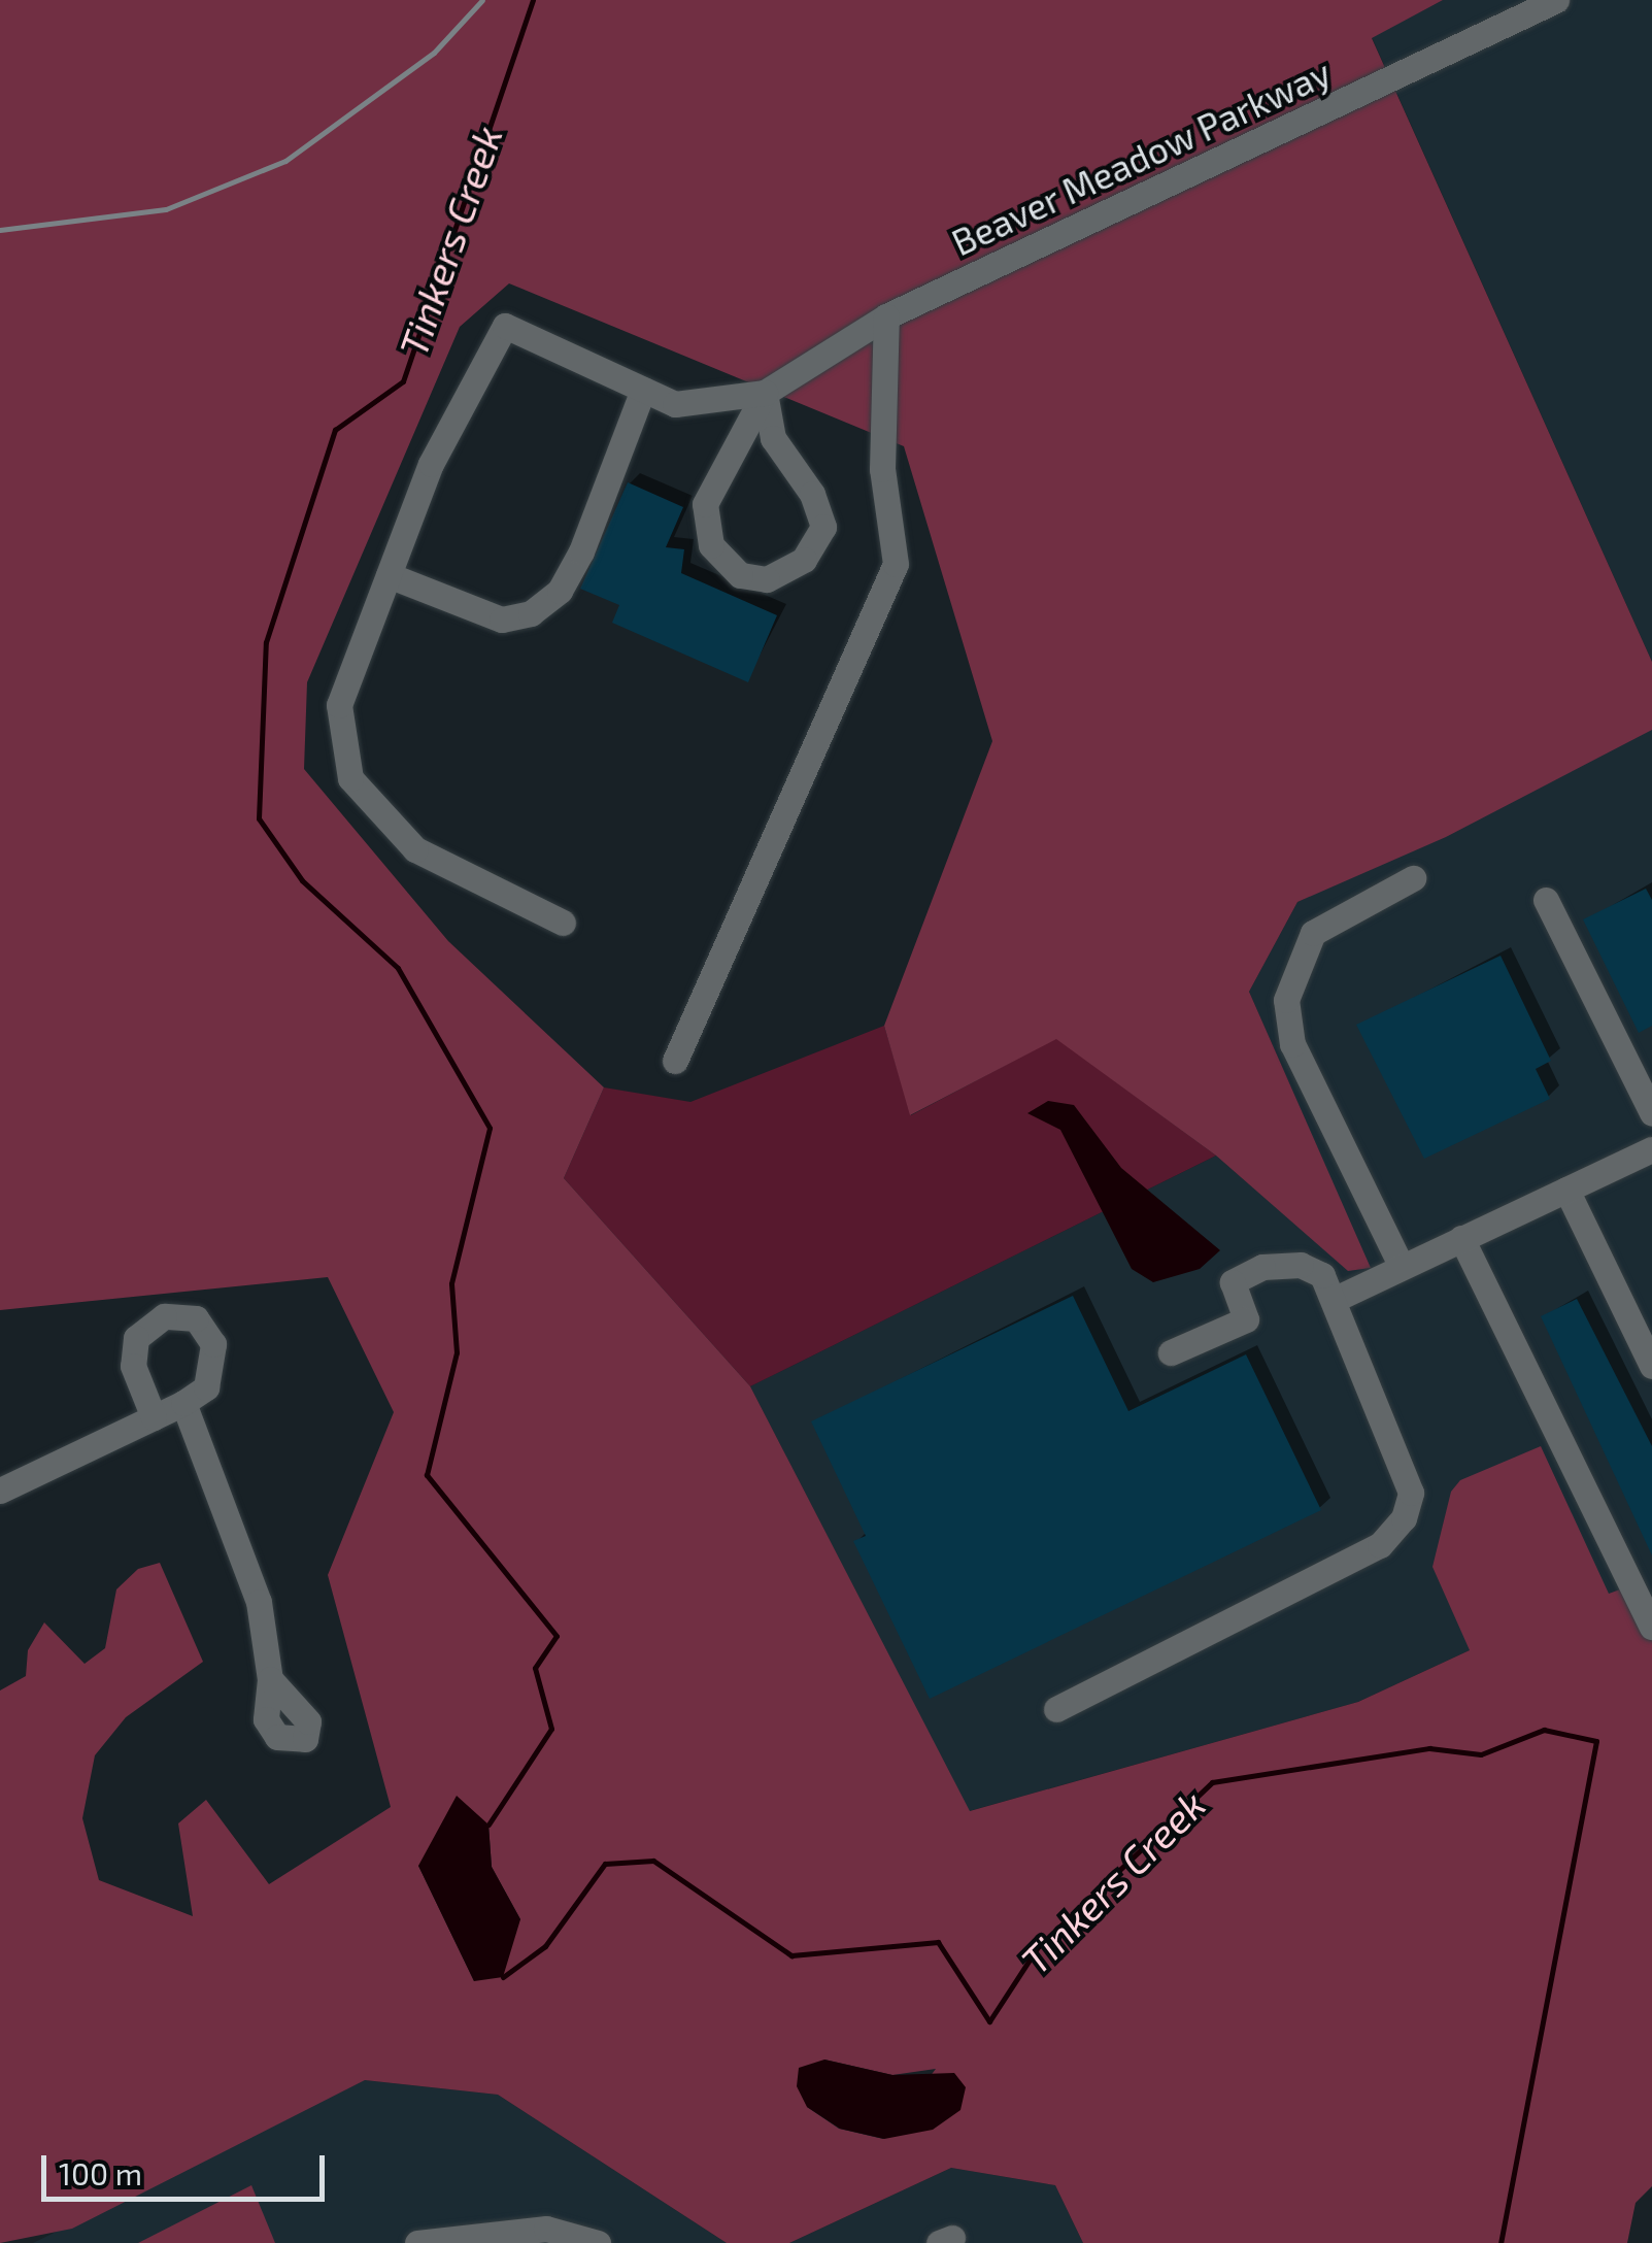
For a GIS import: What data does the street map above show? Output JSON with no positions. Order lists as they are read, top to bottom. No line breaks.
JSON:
{"streets":{"street":["Beaver Meadow Parkway"]},"water":["Tinkers Creek"],"scale_bar":"100 m"}
